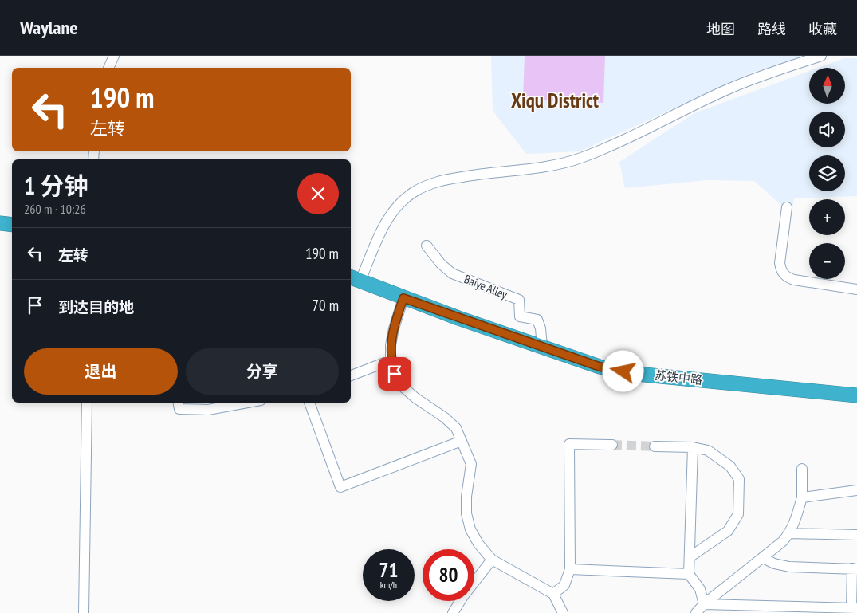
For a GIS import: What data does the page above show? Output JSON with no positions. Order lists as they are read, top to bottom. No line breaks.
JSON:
{"streets":{"highway":["苏铁中路"],"street":["Baiye Alley"]},"crossings":[["Baiye Alley","苏铁中路"]],"districts":["Xiqu District"],"north":"top","page":{"header":"Waylane","nav":["地图","路线","收藏"],"map_buttons":["+","−"],"turn":["190 m","左转"],"heading":["1 分钟","260 m · 10:26"],"list":[{"name":"左转","value":"190 m"},{"name":"到达目的地","value":"70 m"}],"buttons":["退出","分享"],"speed":"71 km/h","limit":"80"}}
